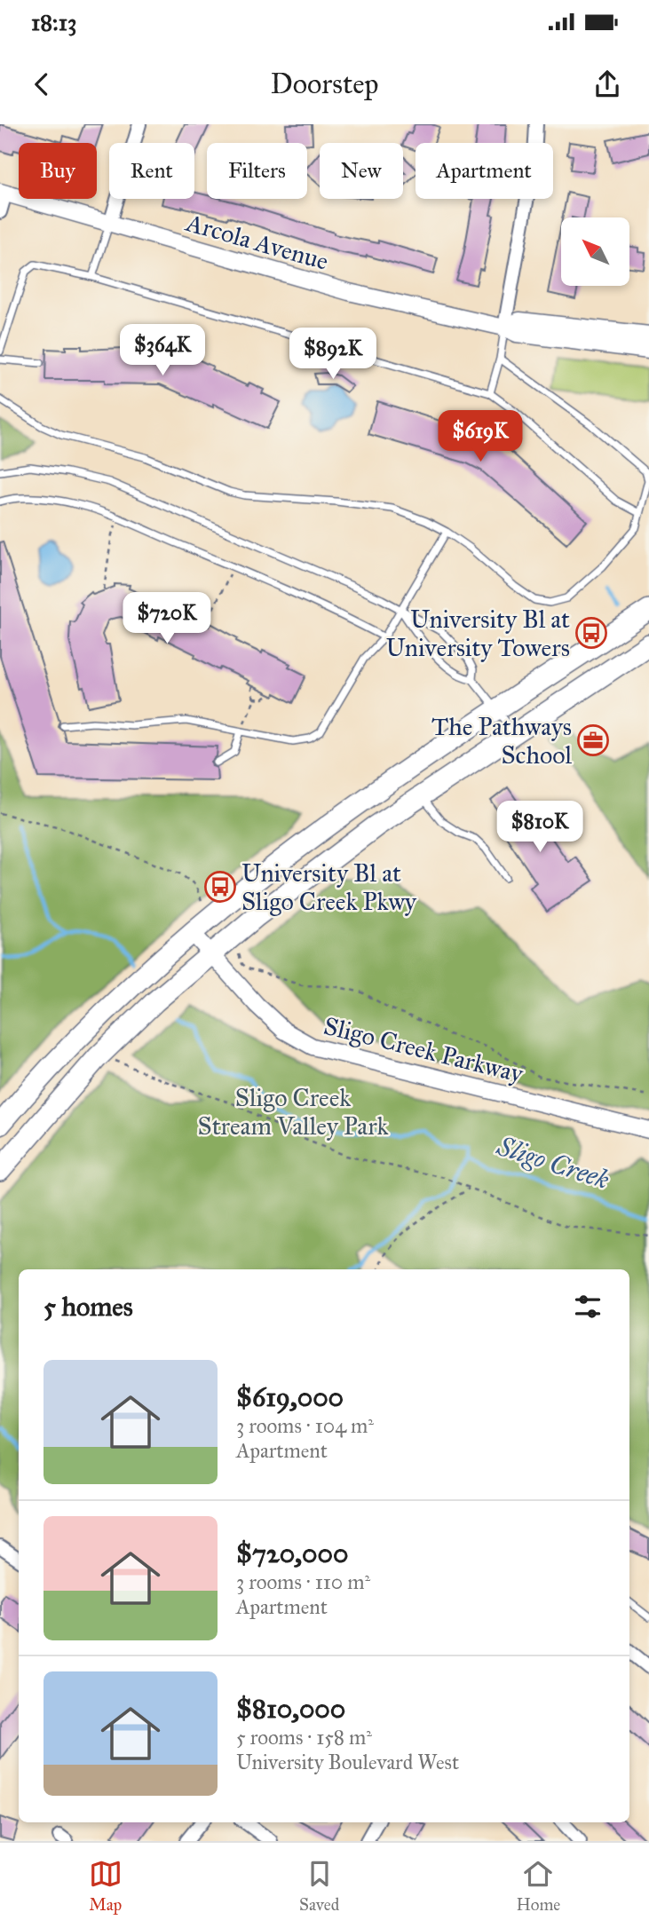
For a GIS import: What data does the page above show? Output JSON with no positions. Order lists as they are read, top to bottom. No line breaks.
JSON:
{"streets":{"street":["Arcola Avenue","Sligo Creek Parkway"]},"water":["Sligo Creek"],"parks":["Sligo Creek Stream Valley Park"],"places":{"bus stop":["University Bl at University Towers","University Bl at Sligo Creek Pkwy"],"office":["The Pathways School"]},"north":"top left","page":{"status":"18:13","header":"Doorstep","chip":["Buy","Rent","Filters","New","Apartment"],"price":["$364K","$892K","$619K","$720K","$810K"],"heading":"5 homes","list":[{"name":"$619,000","note":"3 rooms · 104 m² · Apartment"},{"name":"$720,000","note":"3 rooms · 110 m² · Apartment"},{"name":"$810,000","note":"5 rooms · 158 m² · University Boulevard West"}],"tabs":["Map","Saved","Home"]}}
